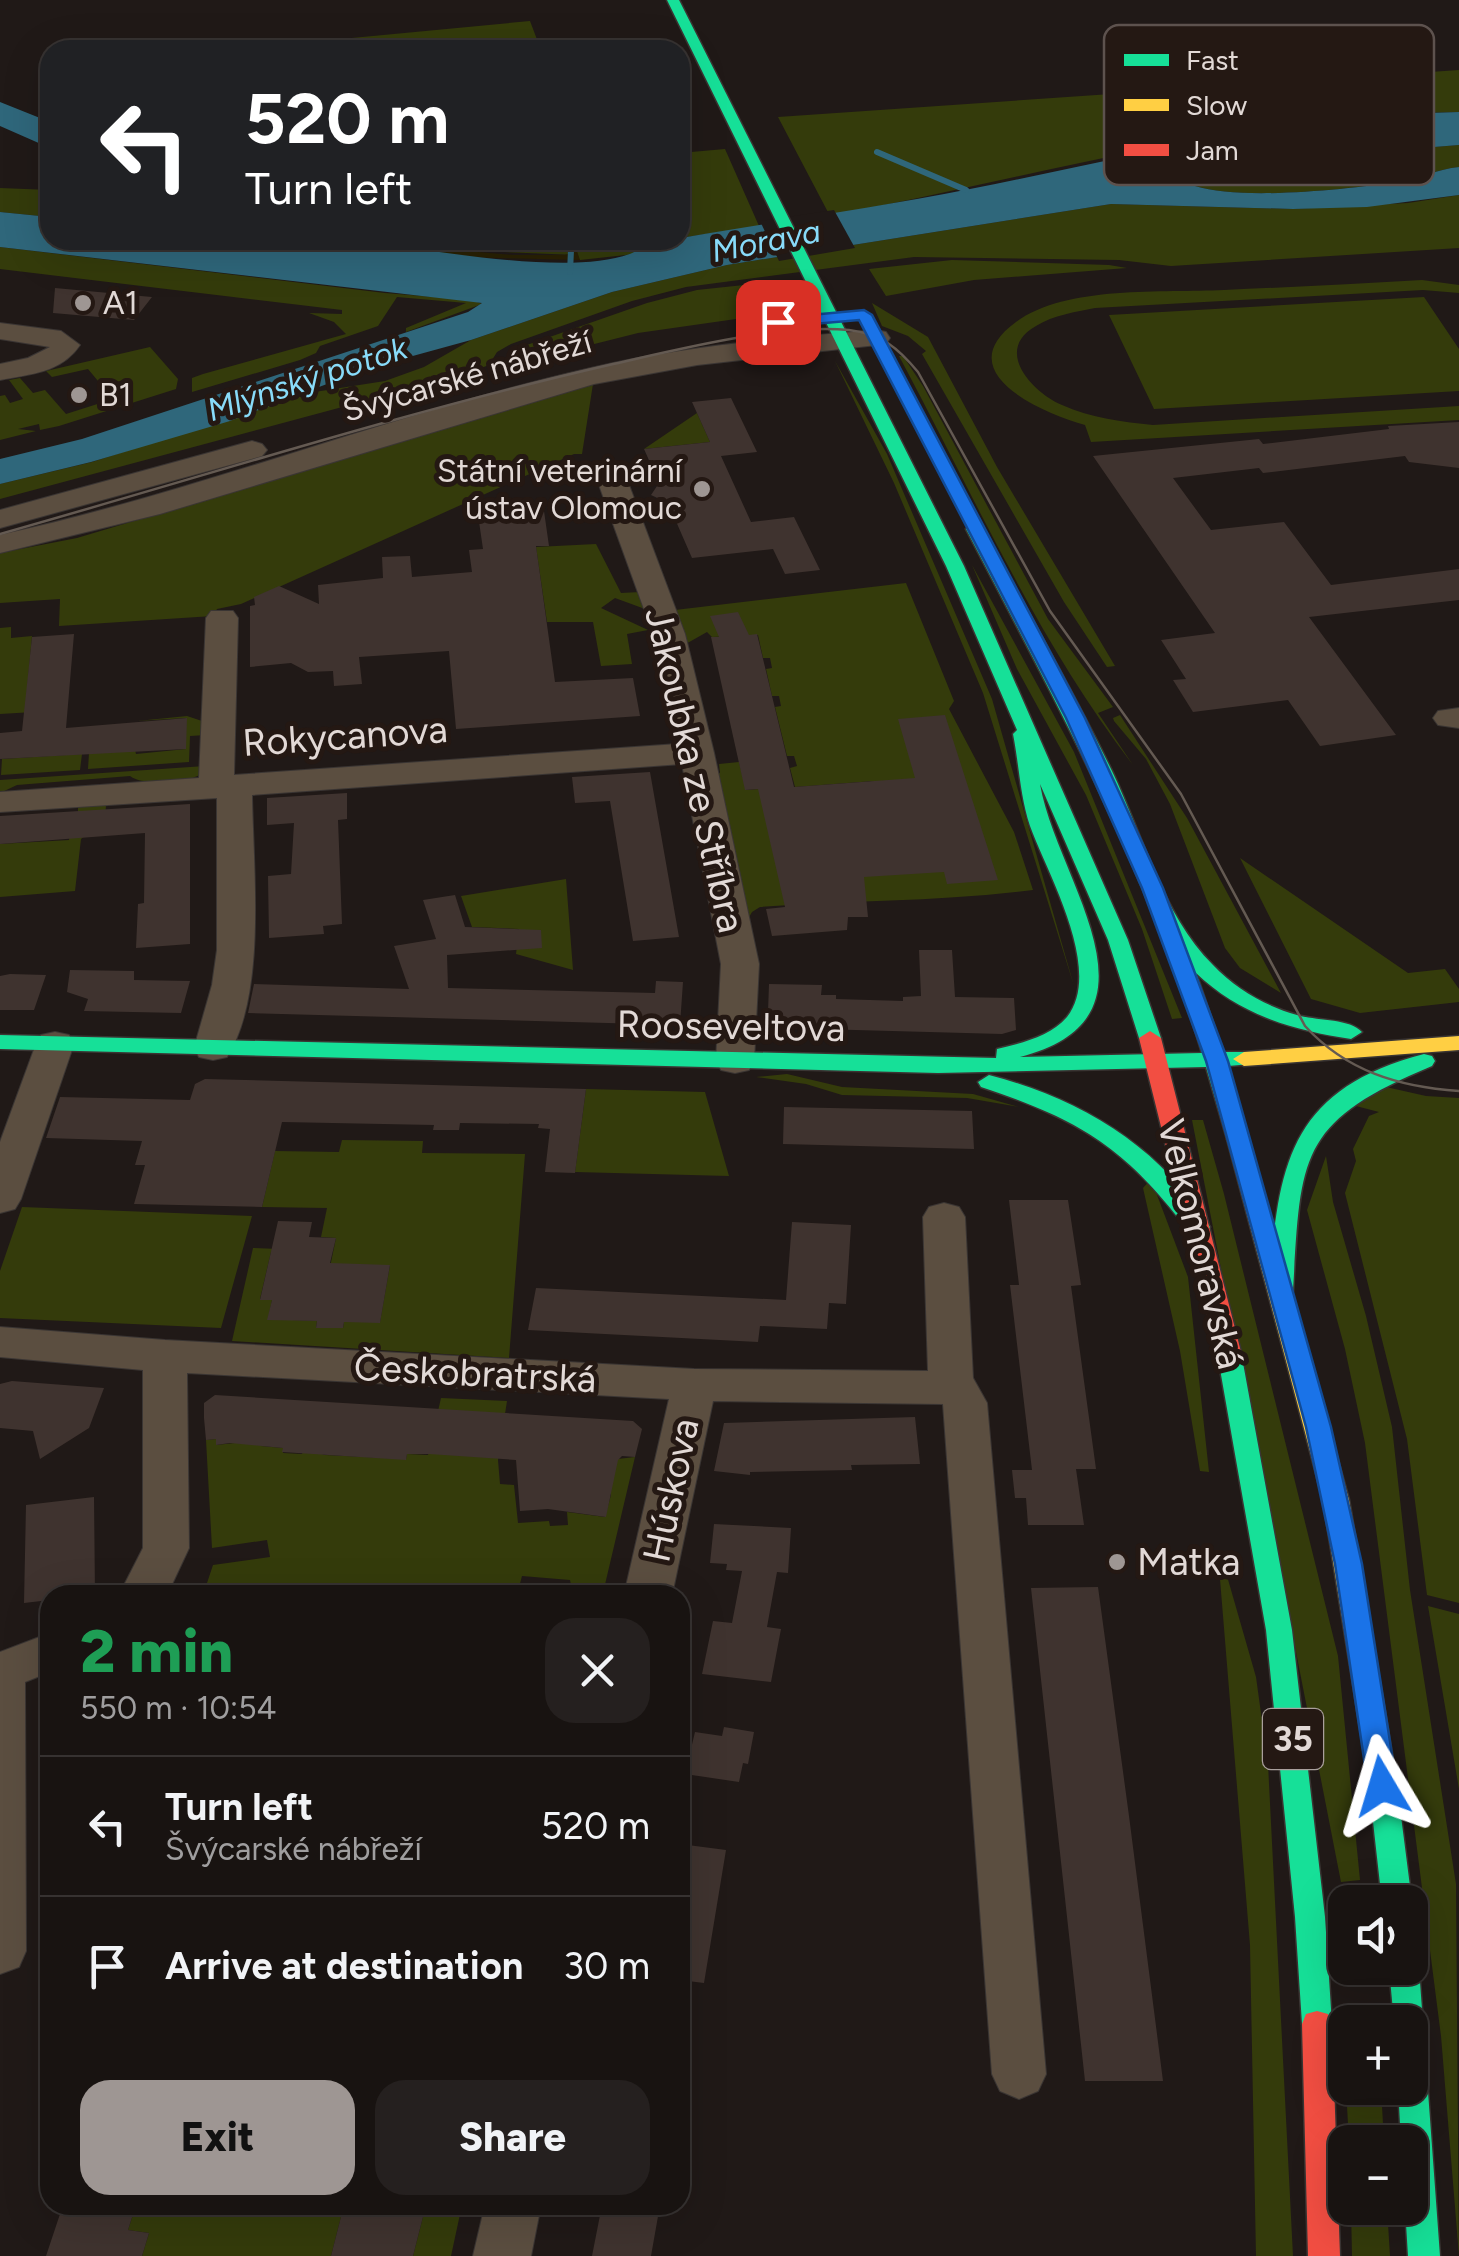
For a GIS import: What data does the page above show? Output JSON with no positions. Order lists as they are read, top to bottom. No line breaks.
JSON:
{"streets":{"main road":["Rooseveltova","Velkomoravská","35"],"street":["Švýcarské nábřeží","Rokycanova","Jakoubka ze Stříbra","Českobratrská","Húskova"]},"crossings":[["Švýcarské nábřeží","Velkomoravská"],["Švýcarské nábřeží","35"],["Rokycanova","Jakoubka ze Stříbra"],["Jakoubka ze Stříbra","Rooseveltova"],["Rooseveltova","Velkomoravská"],["Velkomoravská","35"],["Českobratrská","Húskova"]],"water":["Morava","Mlýnský potok"],"places":["A1","B1","Státní veterinární ústav Olomouc","Matka"],"legend":["Fast","Slow","Jam"],"page":{"turn":["520 m","Turn left"],"heading":["2 min","550 m · 10:54"],"list":[{"name":"Turn left","note":"Švýcarské nábřeží","value":"520 m"},{"name":"Arrive at destination","value":"30 m"}],"map_buttons":["+","−"],"buttons":["Exit","Share"]}}
